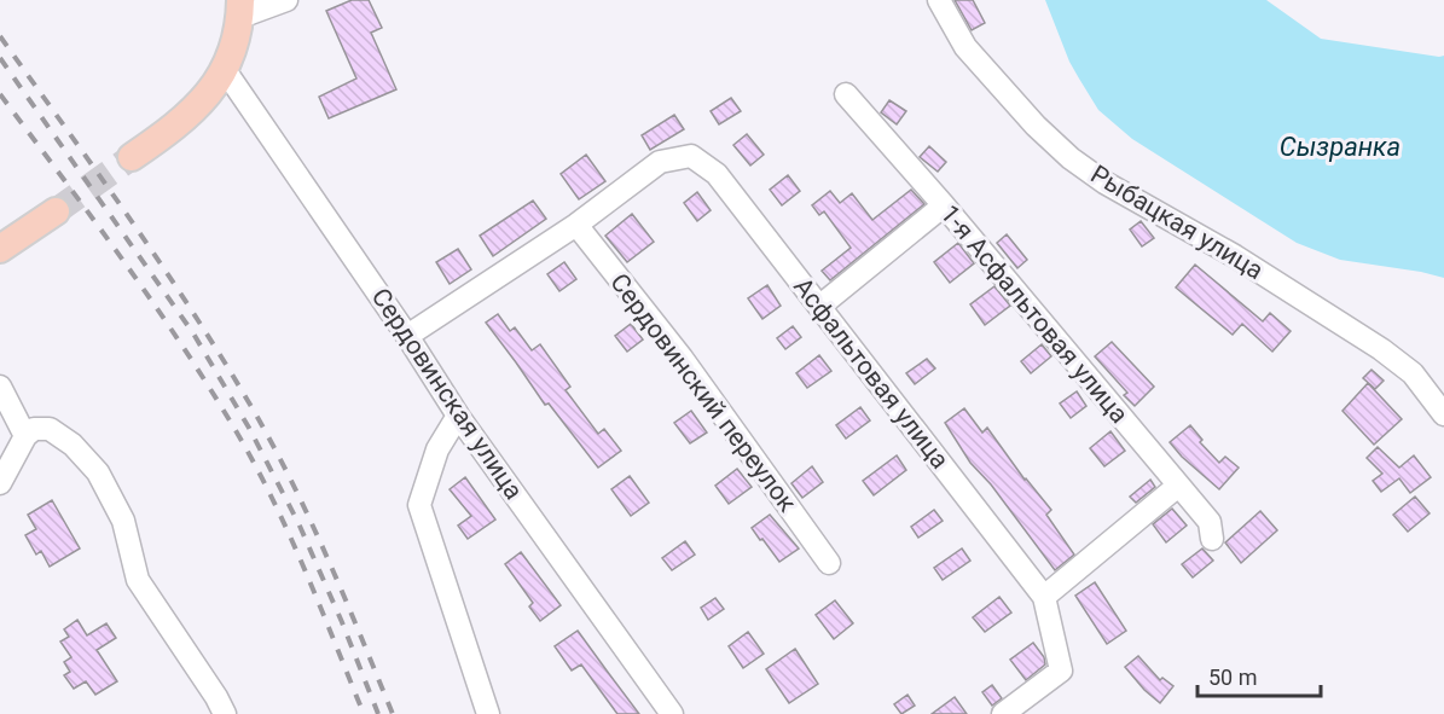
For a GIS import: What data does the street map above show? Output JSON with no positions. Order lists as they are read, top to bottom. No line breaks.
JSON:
{"streets":{"street":["Рыбацкая улица","1-я Асфальтовая улица","Асфальтовая улица","Сердовинский переулок","Сердовинская улица"]},"crossings":[["Асфальтовая улица","Сердовинский переулок"]],"water":["Сызранка"],"scale_bar":"50 m"}
